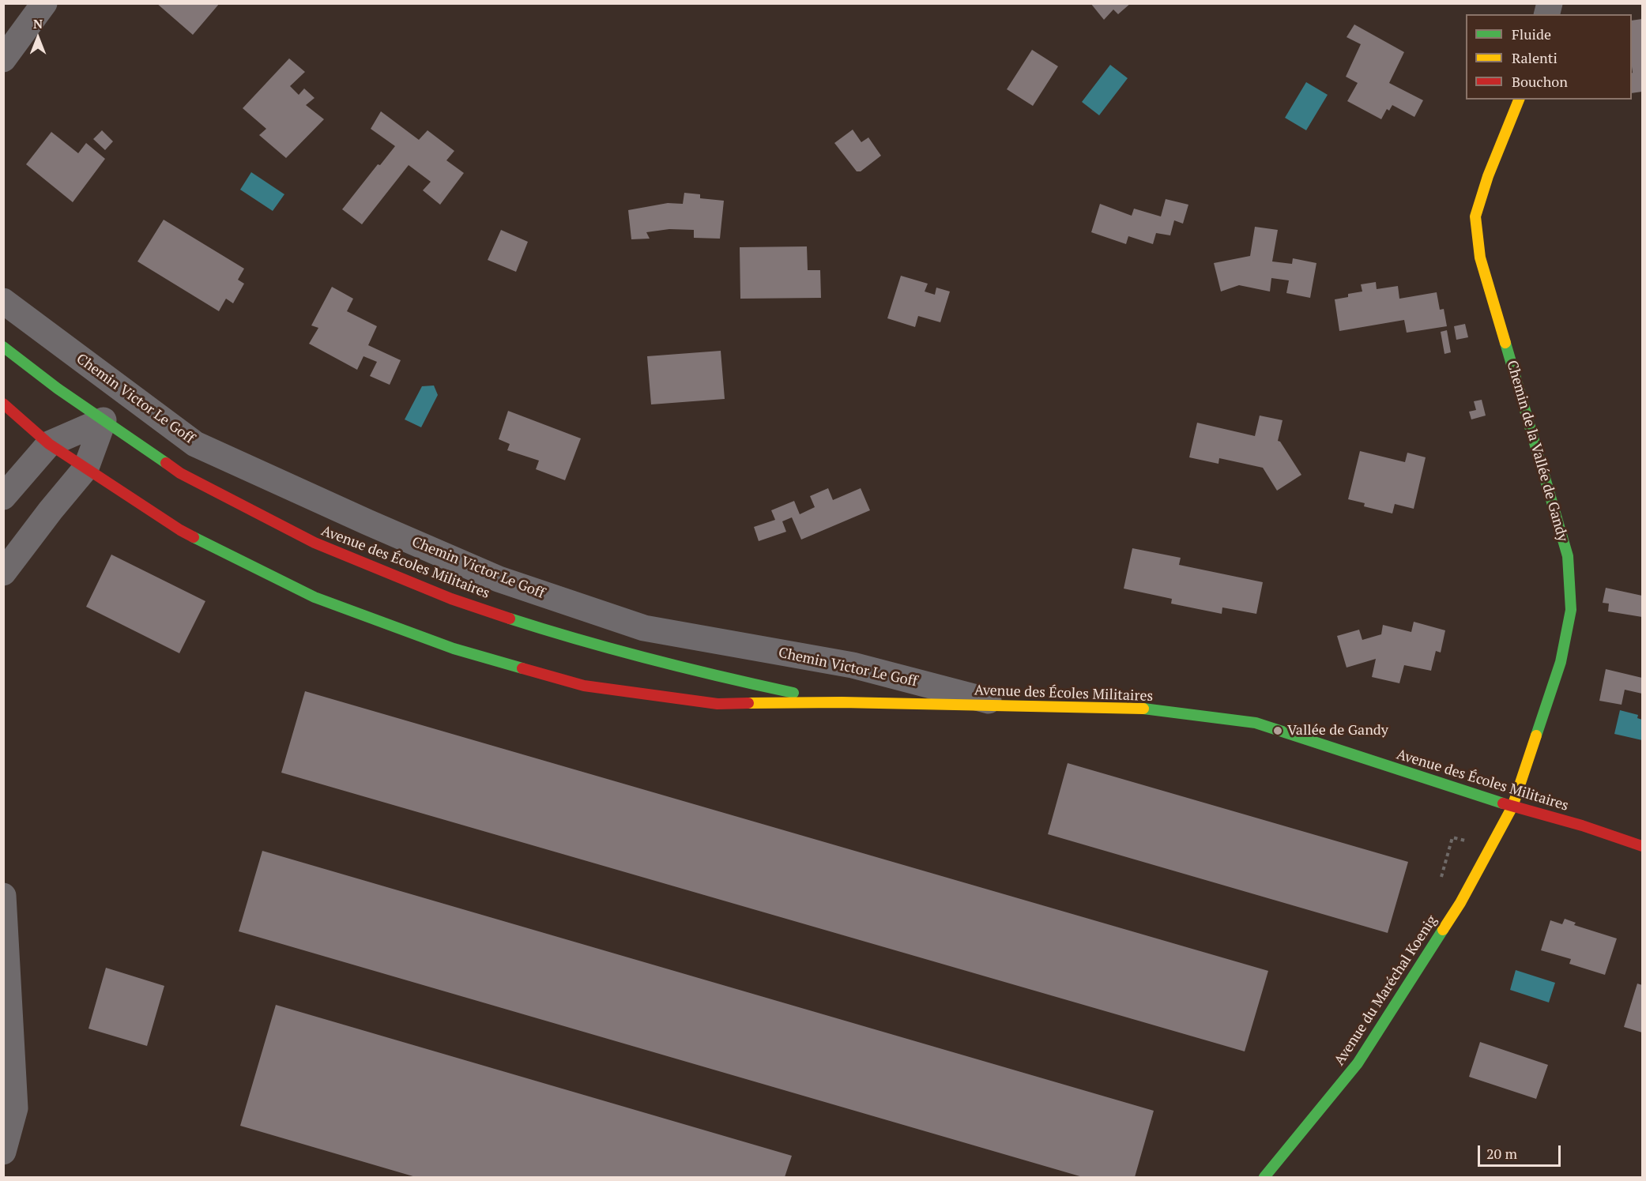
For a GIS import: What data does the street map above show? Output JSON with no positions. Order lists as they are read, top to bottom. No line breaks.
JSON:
{"streets":{"street":["Chemin Victor Le Goff","Chemin de la Vallée de Gandy","Avenue des Écoles Militaires","Avenue du Maréchal Koenig"]},"crossings":[["Chemin Victor Le Goff","Avenue des Écoles Militaires"],["Chemin de la Vallée de Gandy","Avenue des Écoles Militaires"],["Chemin de la Vallée de Gandy","Avenue du Maréchal Koenig"],["Avenue des Écoles Militaires","Avenue du Maréchal Koenig"]],"places":["Vallée de Gandy"],"legend":["Fluide","Ralenti","Bouchon"],"scale_bar":"20 m","north":"top"}
